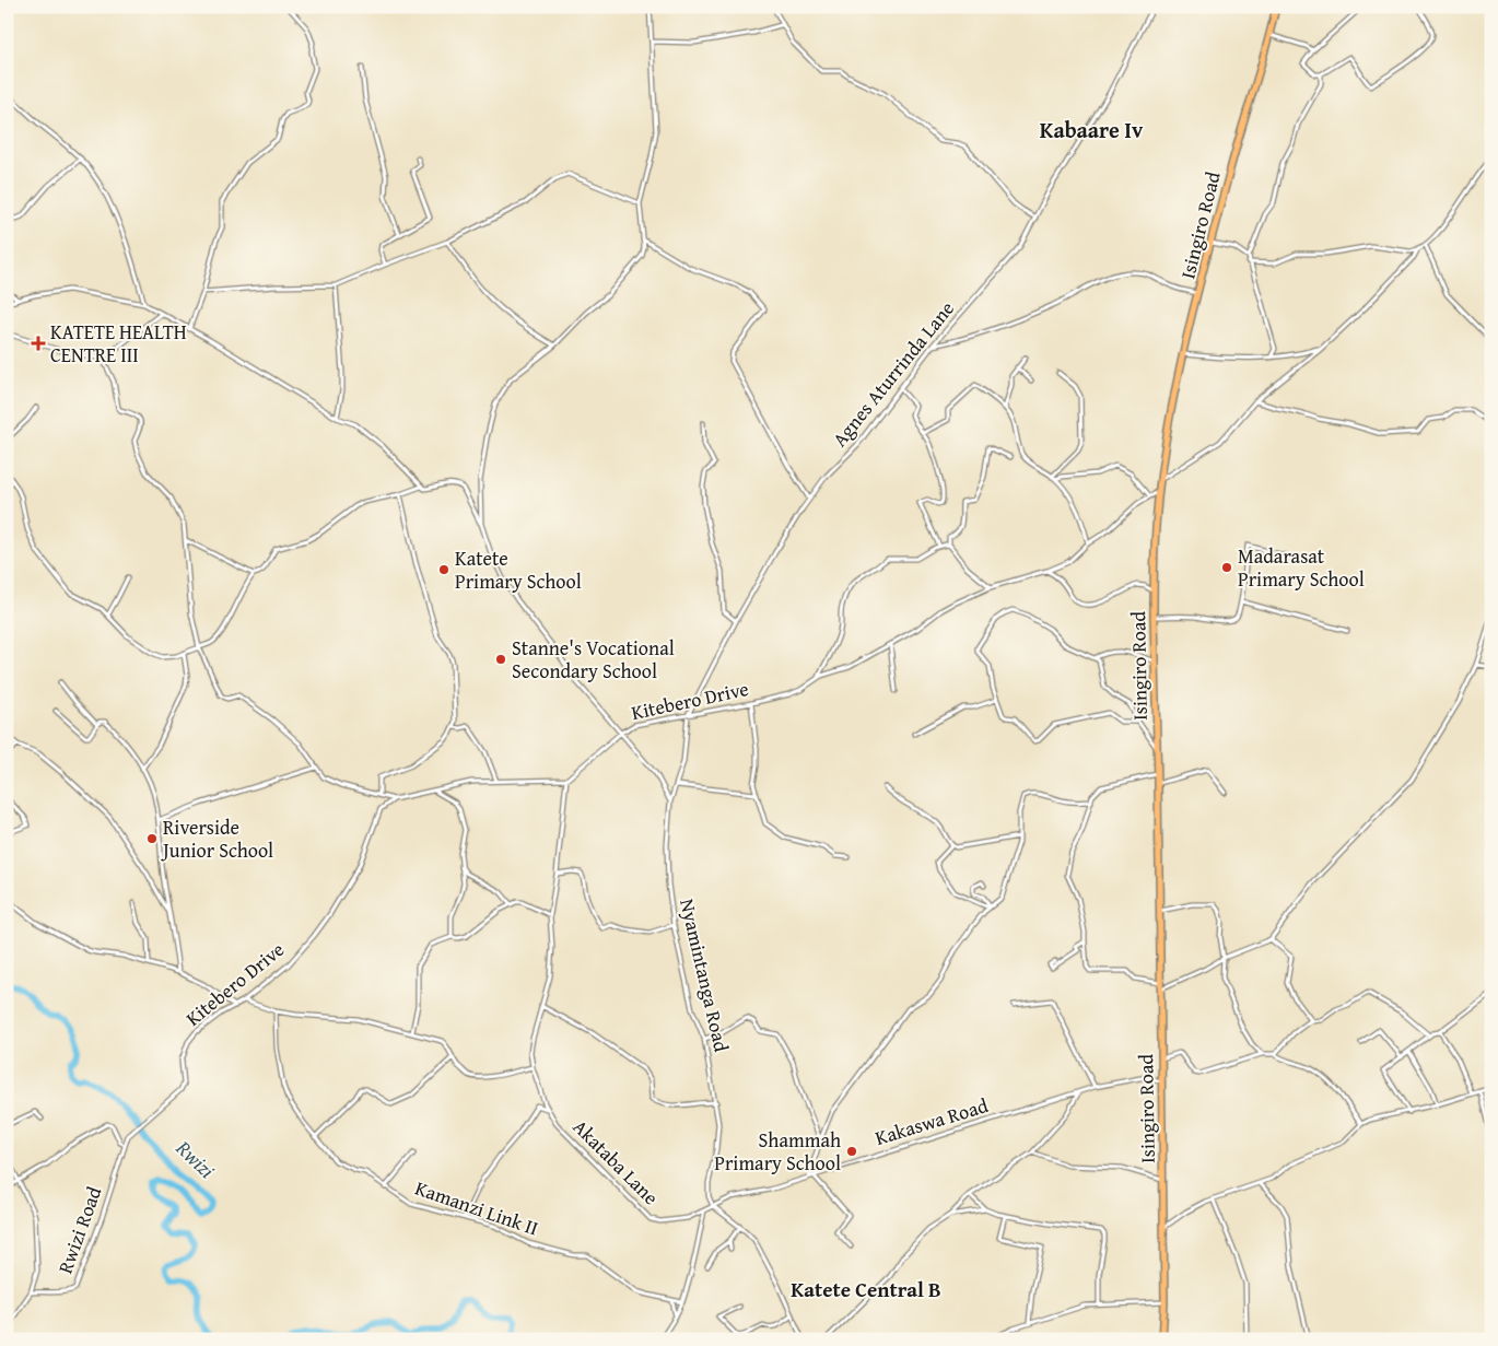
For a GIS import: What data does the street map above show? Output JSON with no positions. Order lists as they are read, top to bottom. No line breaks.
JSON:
{"streets":{"main road":["Isingiro Road"],"street":["Agnes Aturrinda Lane","Kitebero Drive","Nyamintanga Road","Kakaswa Road","Akataba Lane","Kamanzi Link II","Rwizi Road"]},"crossings":[["Isingiro Road","Kakaswa Road"],["Agnes Aturrinda Lane","Kitebero Drive"],["Agnes Aturrinda Lane","Nyamintanga Road"],["Kitebero Drive","Akataba Lane"],["Kitebero Drive","Rwizi Road"],["Nyamintanga Road","Kakaswa Road"],["Nyamintanga Road","Akataba Lane"],["Kakaswa Road","Akataba Lane"]],"districts":["Kabaare Iv","Katete Central B"],"water":["Rwizi"],"places":{"health":["KATETE HEALTH CENTRE III"],"other":["Madarasat Primary School","Katete Primary School","Stanne's Vocational Secondary School","Riverside Junior School","Shammah Primary School"]}}
